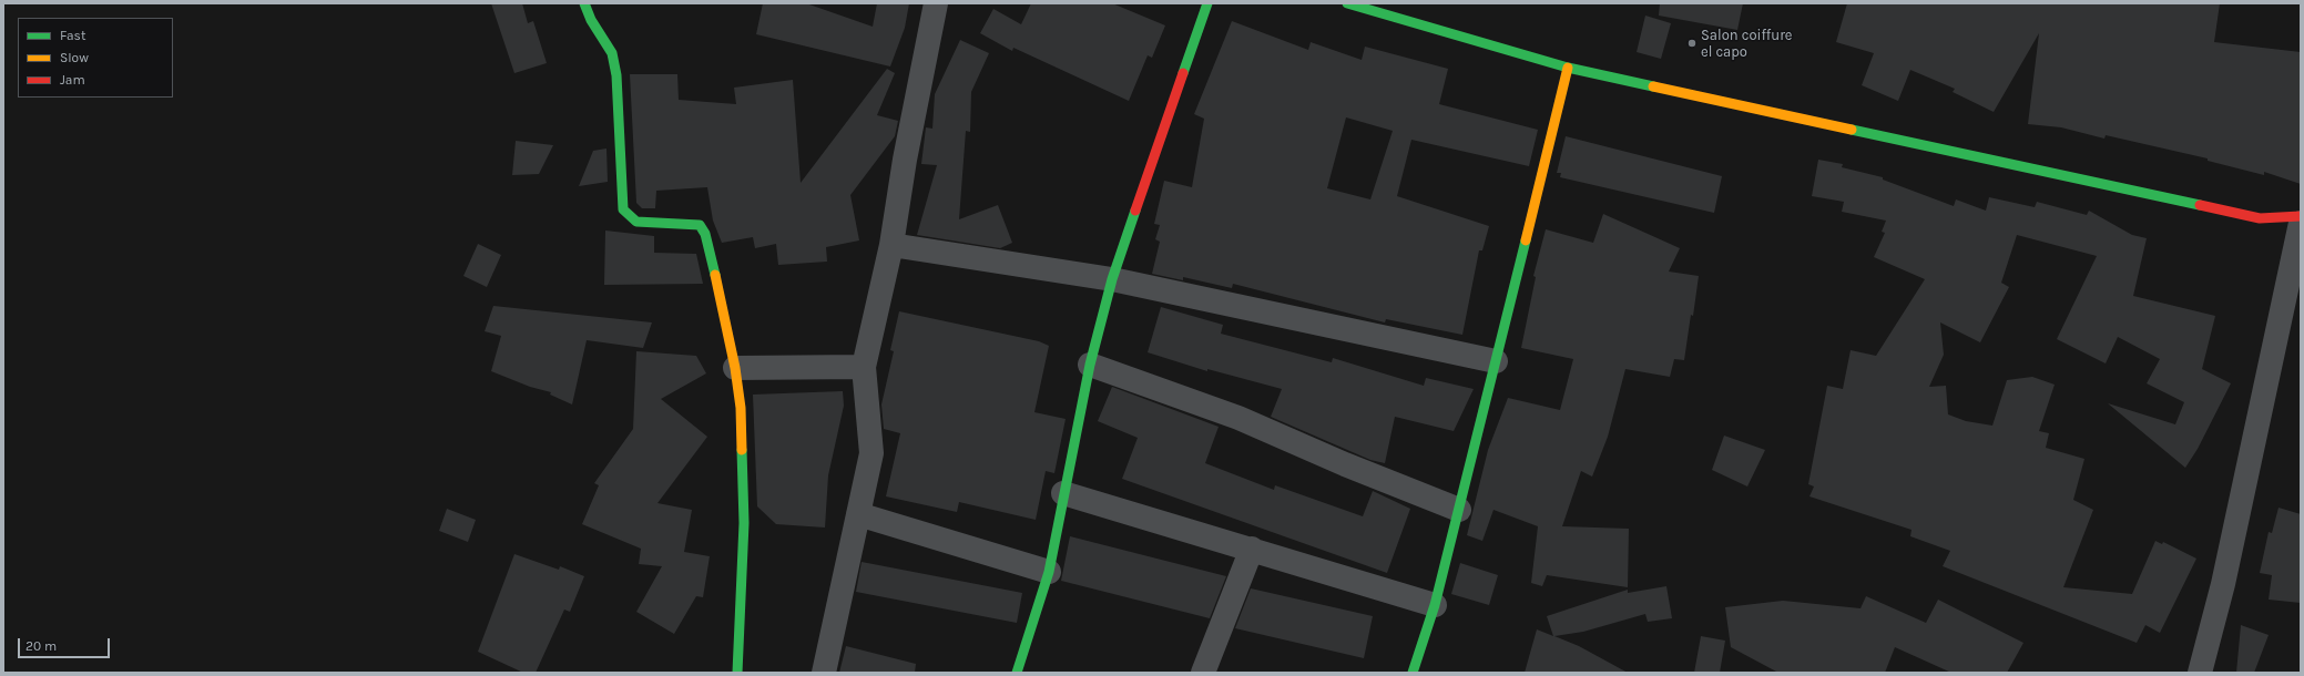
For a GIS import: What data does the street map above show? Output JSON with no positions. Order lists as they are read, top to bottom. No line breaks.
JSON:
{"places":["Salon coiffure el capo"],"legend":["Fast","Slow","Jam"],"scale_bar":"20 m"}
